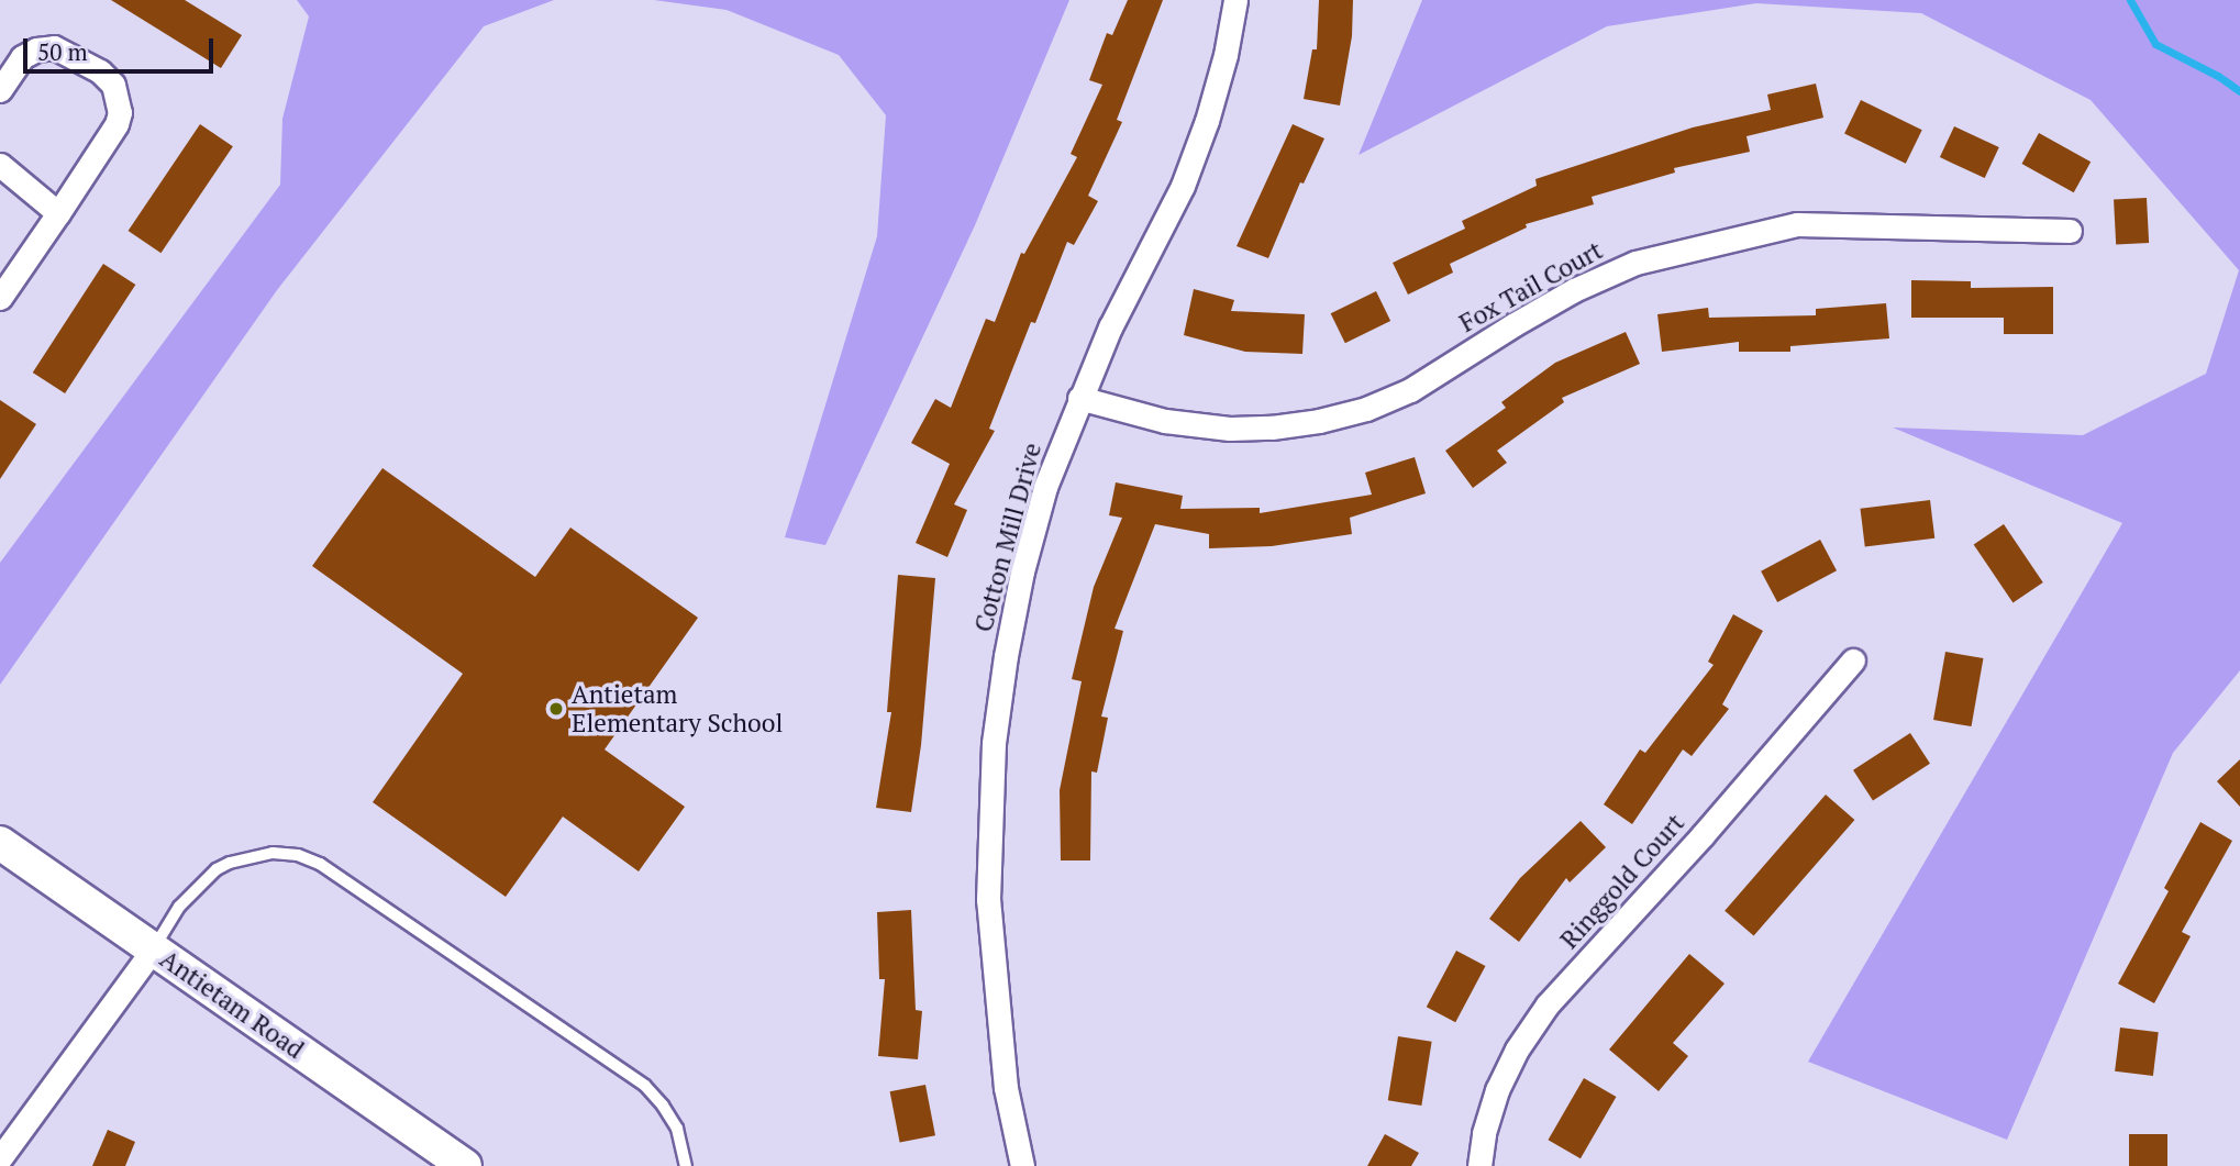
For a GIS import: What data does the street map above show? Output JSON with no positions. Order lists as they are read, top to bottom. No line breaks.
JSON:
{"streets":{"street":["Fox Tail Court","Cotton Mill Drive","Ringgold Court","Antietam Road"]},"crossings":[["Fox Tail Court","Cotton Mill Drive"]],"places":["Antietam Elementary School"],"scale_bar":"50 m"}
